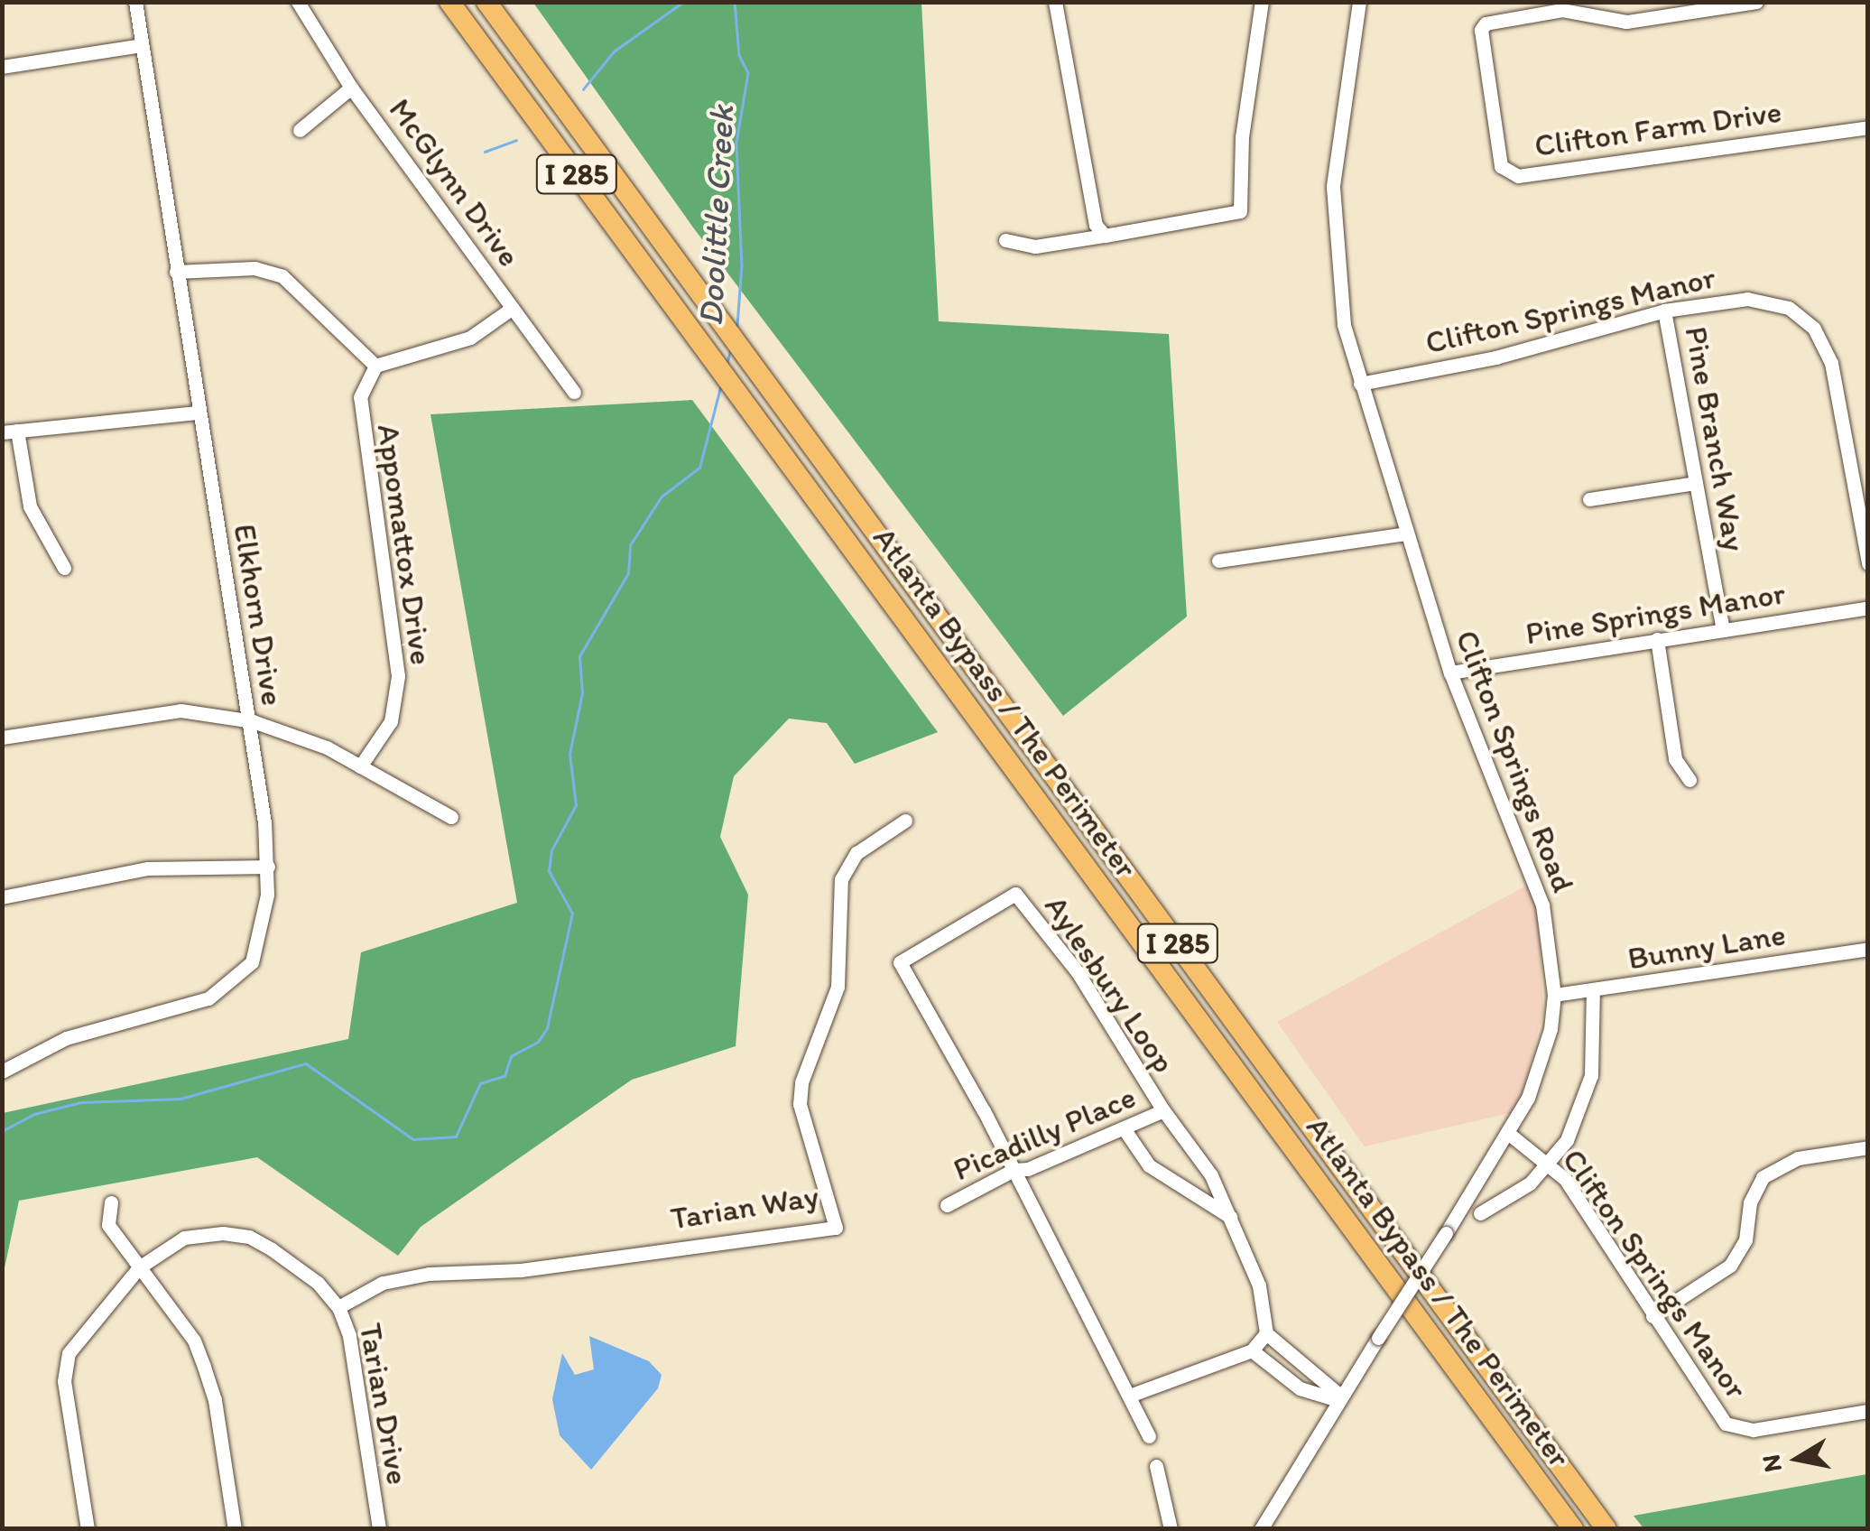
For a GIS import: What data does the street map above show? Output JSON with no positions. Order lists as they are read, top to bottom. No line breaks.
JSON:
{"streets":{"highway":["I 285","Atlanta Bypass / The Perimeter"],"street":["Clifton Farm Drive","McGlynn Drive","Clifton Springs Manor","Pine Branch Way","Appomattox Drive","Pine Springs Manor","Elkhorn Drive","Clifton Springs Road","Bunny Lane","Aylesbury Loop","Picadilly Place","Tarian Way","Tarian Drive"]},"crossings":[["Clifton Springs Manor","Pine Branch Way"],["Clifton Springs Manor","Clifton Springs Road"],["Pine Branch Way","Pine Springs Manor"],["Pine Springs Manor","Clifton Springs Road"],["Clifton Springs Road","Bunny Lane"],["Aylesbury Loop","Picadilly Place"],["Tarian Way","Tarian Drive"]],"water":["Doolittle Creek"],"north":"left"}
